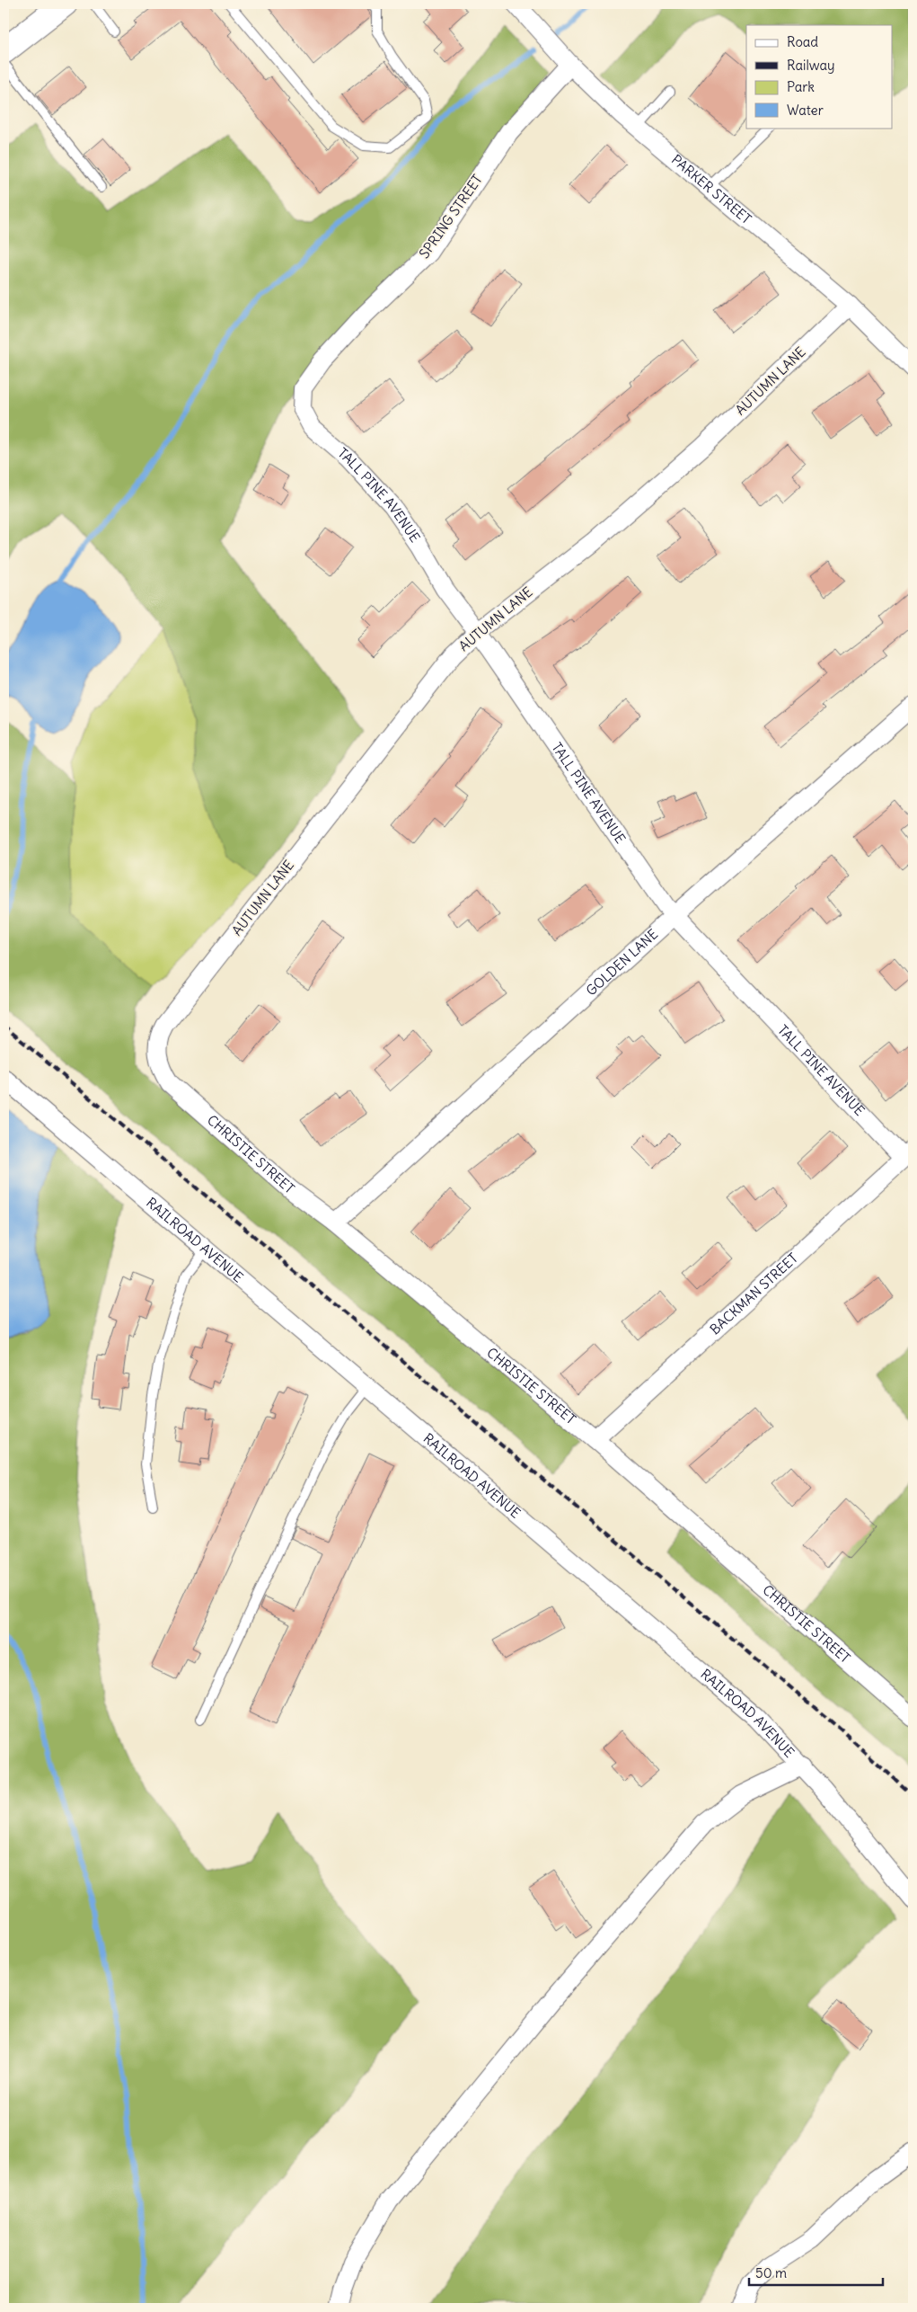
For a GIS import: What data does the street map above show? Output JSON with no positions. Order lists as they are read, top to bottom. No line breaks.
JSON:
{"streets":{"street":["PARKER STREET","SPRING STREET","AUTUMN LANE","TALL PINE AVENUE","GOLDEN LANE","CHRISTIE STREET","RAILROAD AVENUE","BACKMAN STREET"]},"crossings":[["PARKER STREET","SPRING STREET"],["PARKER STREET","AUTUMN LANE"],["SPRING STREET","TALL PINE AVENUE"],["AUTUMN LANE","TALL PINE AVENUE"],["AUTUMN LANE","CHRISTIE STREET"],["TALL PINE AVENUE","GOLDEN LANE"],["TALL PINE AVENUE","BACKMAN STREET"],["GOLDEN LANE","CHRISTIE STREET"],["CHRISTIE STREET","BACKMAN STREET"]],"legend":["Road","Railway","Park","Water"],"scale_bar":"50 m"}
